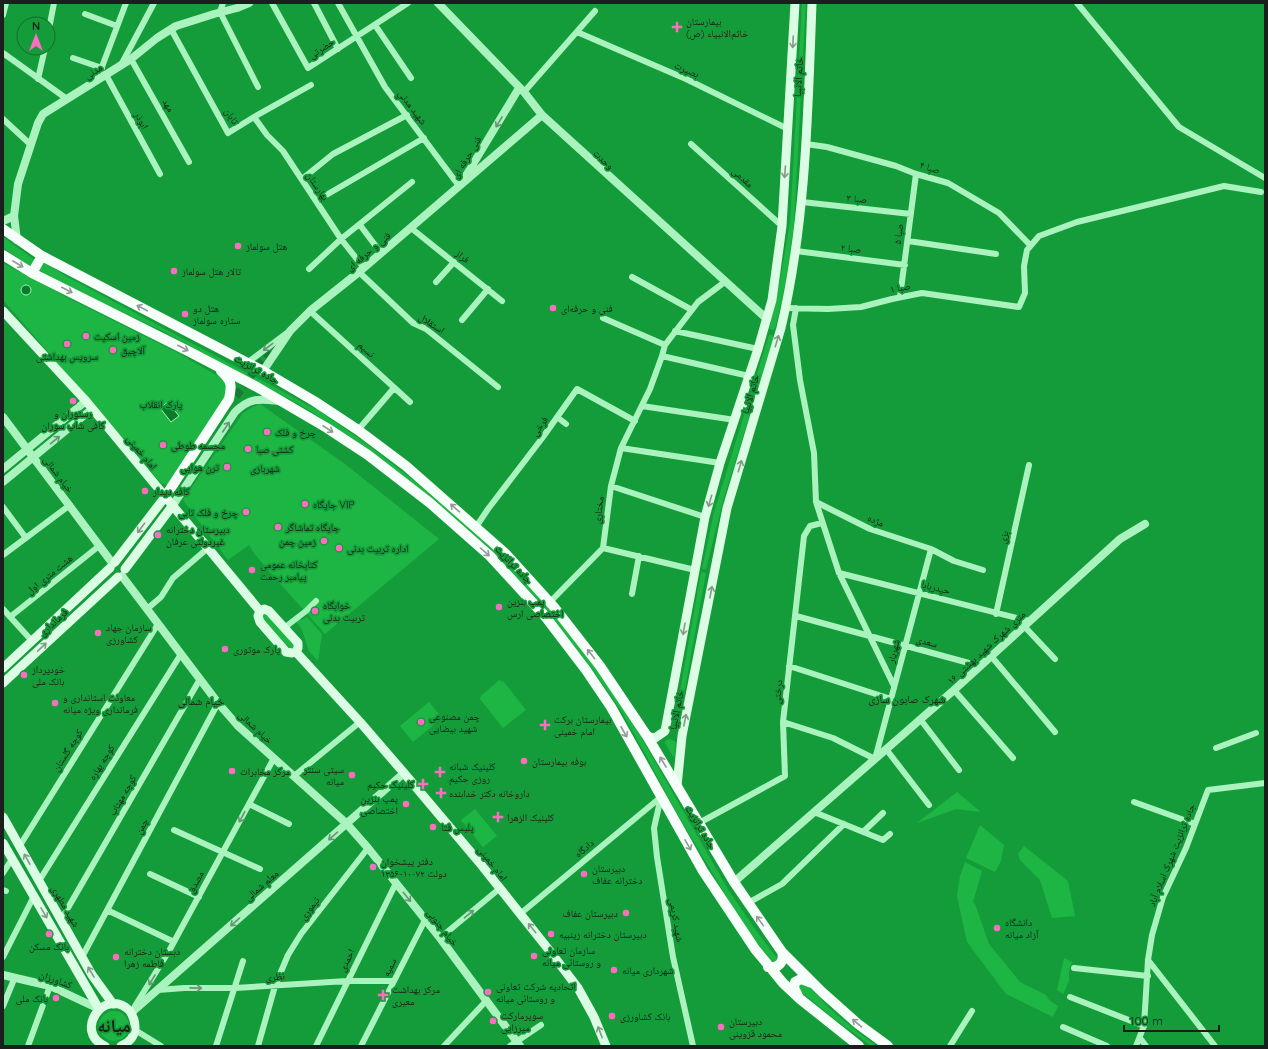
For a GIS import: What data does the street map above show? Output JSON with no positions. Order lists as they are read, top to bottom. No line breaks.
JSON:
{"streets":{"main road":["خاتم الانبیا","جاده ترانزیت","امام خمینی","فرمانداری","شهید مطهری"],"street":["حضرتی","بصيرت","مدنی","مهد","شهيد مدني","تابان","ابوذر","فنی حرفه ای","وحدت","صبا ۴","مقدمی","بهارستان","صبا ۳","صبا ۵","صبا ۲","فنی و حرفه ای","فراز","صبا ۱","استقلال","نسيم","فرخی","خیام شمالی","مختاری","مژده","بزی","هشت متری اول","حیدربابا","سعدی","۱۶ متری شهرک شهيد بهشتی","شهریار","درختی","کوچه گلستان","کوچه بهاره","کوچه مهتاب","چمن","دادگاه","جاده ترانزیت شهرک اسلام آباد","مصدق","معلم شمالی","تیموری","شهید کریمی","خیام جنوبی","احمدی","سميه","نظری","کشاورزان"]},"crossings":[["حضرتی","شهيد مدني"],["بصيرت","خاتم الانبیا"],["بصيرت","فنی حرفه ای"],["مدنی","مهد"],["مدنی","تابان"],["مدنی","ابوذر"],["مدنی","جاده ترانزیت"],["خاتم الانبیا","وحدت"],["خاتم الانبیا","صبا ۴"],["خاتم الانبیا","مقدمی"],["خاتم الانبیا","صبا ۳"],["خاتم الانبیا","صبا ۲"],["خاتم الانبیا","صبا ۱"],["خاتم الانبیا","جاده ترانزیت"],["شهيد مدني","فنی حرفه ای"],["شهيد مدني","فنی و حرفه ای"],["تابان","بهارستان"],["فنی حرفه ای","وحدت"],["فنی حرفه ای","فنی و حرفه ای"],["وحدت","مختاری"],["صبا ۴","صبا ۵"],["صبا ۴","صبا ۱"],["بهارستان","فنی و حرفه ای"],["بهارستان","استقلال"],["صبا ۳","صبا ۵"],["صبا ۵","صبا ۲"],["صبا ۵","صبا ۱"],["فنی و حرفه ای","فراز"],["فنی و حرفه ای","استقلال"],["فنی و حرفه ای","نسيم"],["جاده ترانزیت","فرخی"],["جاده ترانزیت","۱۶ متری شهرک شهيد بهشتی"],["جاده ترانزیت","درختی"],["جاده ترانزیت","دادگاه"],["جاده ترانزیت","شهید کریمی"],["فرخی","مختاری"],["امام خمینی","فرمانداری"],["امام خمینی","دادگاه"],["امام خمینی","معلم شمالی"],["خیام شمالی","هشت متری اول"],["خیام شمالی","فرمانداری"],["خیام شمالی","کوچه گلستان"],["خیام شمالی","کوچه بهاره"],["خیام شمالی","کوچه مهتاب"],["خیام شمالی","چمن"],["خیام شمالی","مصدق"],["خیام شمالی","معلم شمالی"],["خیام شمالی","خیام جنوبی"],["مژده","شهریار"],["بزی","حیدربابا"],["حیدربابا","۱۶ متری شهرک شهيد بهشتی"],["حیدربابا","شهریار"],["سعدی","۱۶ متری شهرک شهيد بهشتی"],["سعدی","شهریار"],["سعدی","درختی"],["۱۶ متری شهرک شهيد بهشتی","شهریار"],["کوچه گلستان","شهید مطهری"],["کوچه بهاره","شهید مطهری"],["کوچه مهتاب","شهید مطهری"],["چمن","شهید مطهری"],["دادگاه","شهید کریمی"],["مصدق","معلم شمالی"],["معلم شمالی","خیام جنوبی"],["معلم شمالی","نظری"],["تیموری","خیام جنوبی"],["تیموری","نظری"],["خیام جنوبی","احمدی"],["خیام جنوبی","سميه"],["احمدی","نظری"],["سميه","نظری"]],"one_way":["مصدق","معلم شمالی"],"districts":["شهرک صابون سازی","خیام شمالی","میانه"],"parks":["پارک انقلاب","شهربازی"],"places":{"health":["بیمارستان خاتم‌الانبیاء (ص)","بیمارستان برکت امام خمینی","کلینیک شبانه روزی حکیم","کلینیک حکیم","داروخانه دکتر خدابنده","کلینیک الزهرا","مرکز بهداشت معیری"],"other":["هتل سولماز","تالار هتل سولماز","فنی و حرفه‌ای","هتل دو ستاره سولماز","زمین اسکیت","سرویس بهداشتی","آلاچیق","رستوران و کافی شاپ سوران","چرخ و فلک","مجسمه طوطی","کشتی صبا","ترن هوایی","کافه دیدار","جایگاه VIP","چرخ و فلک تابی","جایگاه تماشاگر","دبیرستان دخترانه غیردولتی عرفان","زمین چمن","اداره تربیت بدنی","کتابخانه عمومی پیامبر رحمت","پمپ بنزین اختصاصی ارس","خوابگاه تربیت بدنی","سازمان جهاد کشاورزی","پارک موتوری","خودپرداز بانک ملی","معاونت استانداری و فرمانداری ویژه میانه","چمن مصنوعی شهید بیضایی","بوفه بیمارستان","مرکز مخابرات","سیتی سنتر میانه","پمپ بنزین اختصاصی","پلیس فتا","دفتر پیشخوان دولت ۷۲-۱۰-۱۳۵۶","دبیرستان دخترانه عفاف","دبیرستان عفاف","دانشگاه آزاد میانه","بانک مسکن","دبیرستان دخترانه زینبیه","سازمان تعاونی و روستائی میانه","دبستان دخترانه فاطمه زهرا","شهرداری میانه","اتحادیه شرکت تعاونی و روستائی میانه","بانک ملی","بانک کشاورزی","سوپرمارکت میرزایی","دبیرستان محمود قزوینی"]},"scale_bar":"100 m","north":"top"}
